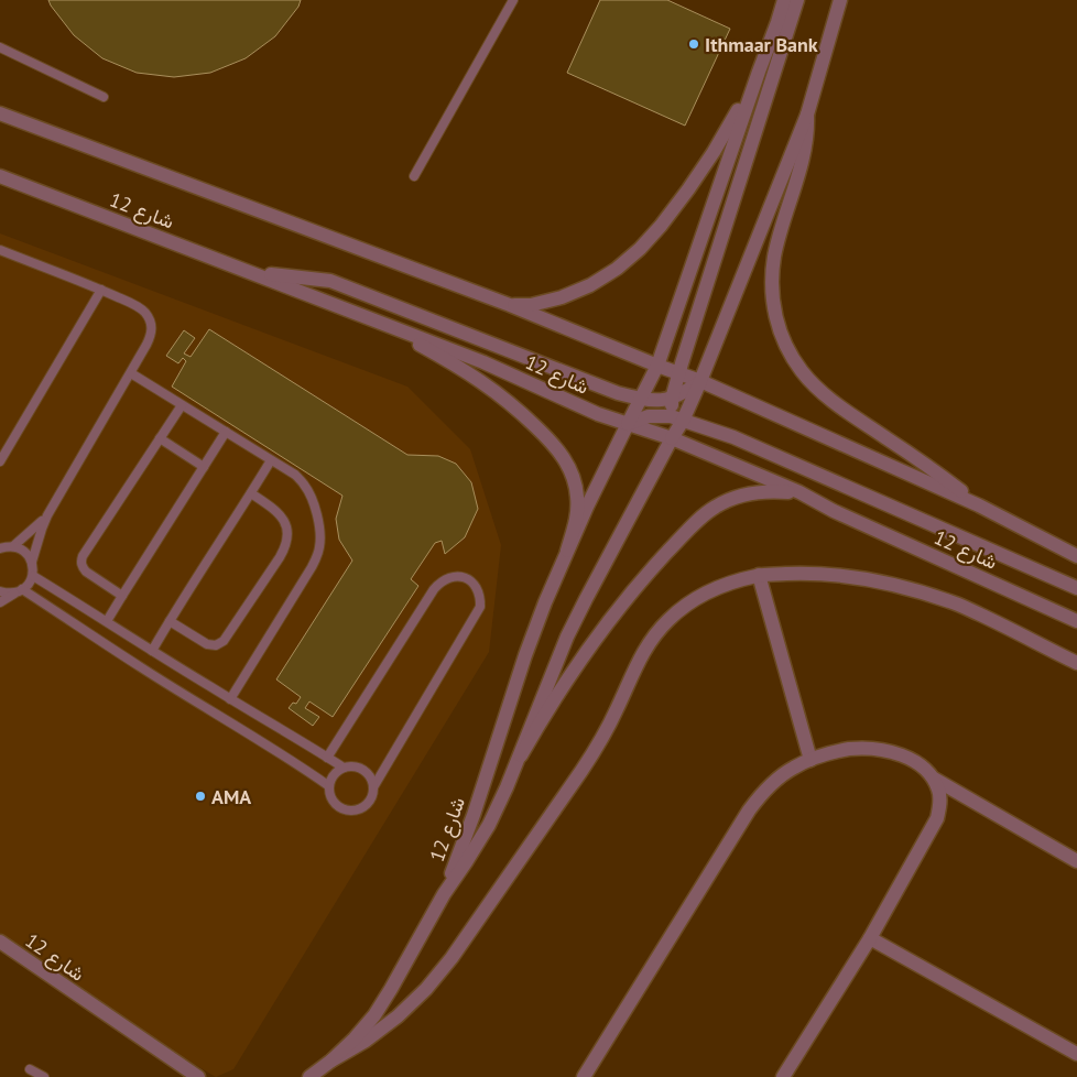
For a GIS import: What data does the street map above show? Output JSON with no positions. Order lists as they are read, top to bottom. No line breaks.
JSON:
{"streets":{"street":["شارع 12"]},"places":["Ithmaar Bank","AMA"]}
